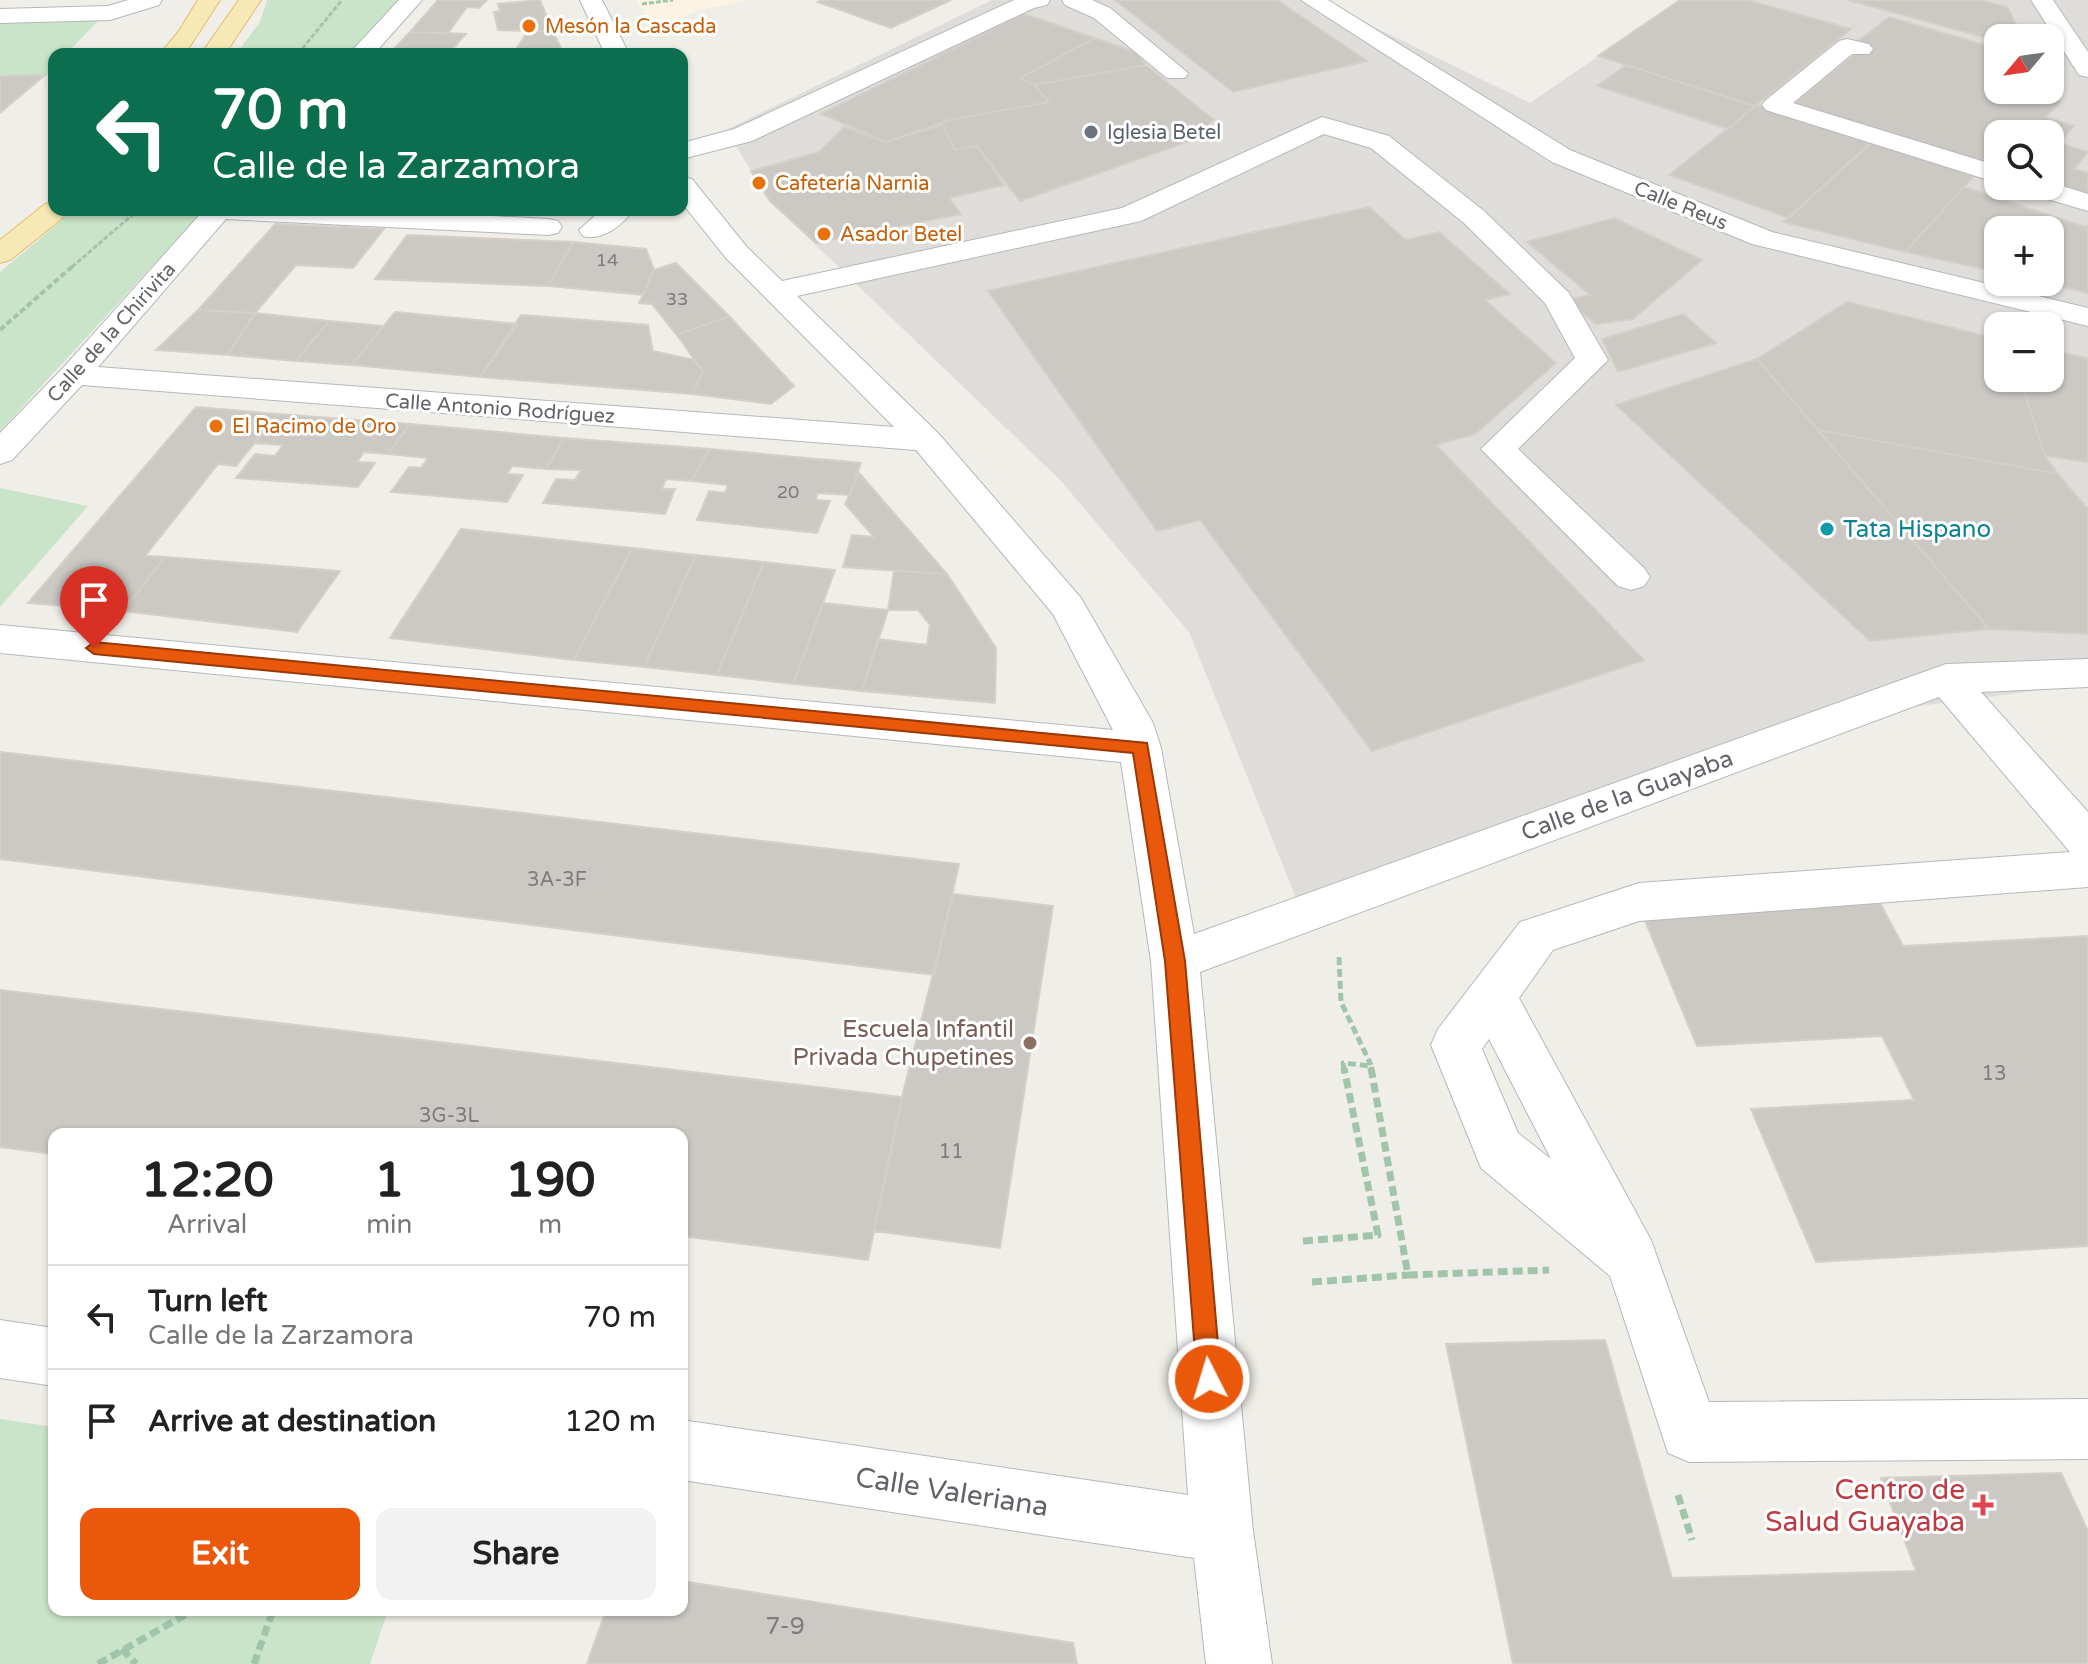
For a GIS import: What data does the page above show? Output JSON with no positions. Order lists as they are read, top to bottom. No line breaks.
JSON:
{"streets":{"street":["Calle Reus","Calle de la Chirivita","Calle Antonio Rodríguez","Calle de la Guayaba","Calle Valeriana"]},"crossings":[["Calle de la Chirivita","Calle Antonio Rodríguez"]],"places":{"other":["Mesón la Cascada","Iglesia Betel","Cafetería Narnia","Asador Betel","El Racimo de Oro","Tata Hispano","Escuela Infantil Privada Chupetines"],"health":["Centro de Salud Guayaba"]},"house_numbers":["14","33","20","3A-3F","13","3G-3L","11","7-9"],"north":"bottom left","page":{"map_buttons":["+","−"],"turn":["70 m","Calle de la Zarzamora"],"eta":["12:20","Arrival","1","min","190","m"],"list":[{"name":"Turn left","note":"Calle de la Zarzamora","value":"70 m"},{"name":"Arrive at destination","value":"120 m"}],"buttons":["Exit","Share"]}}
